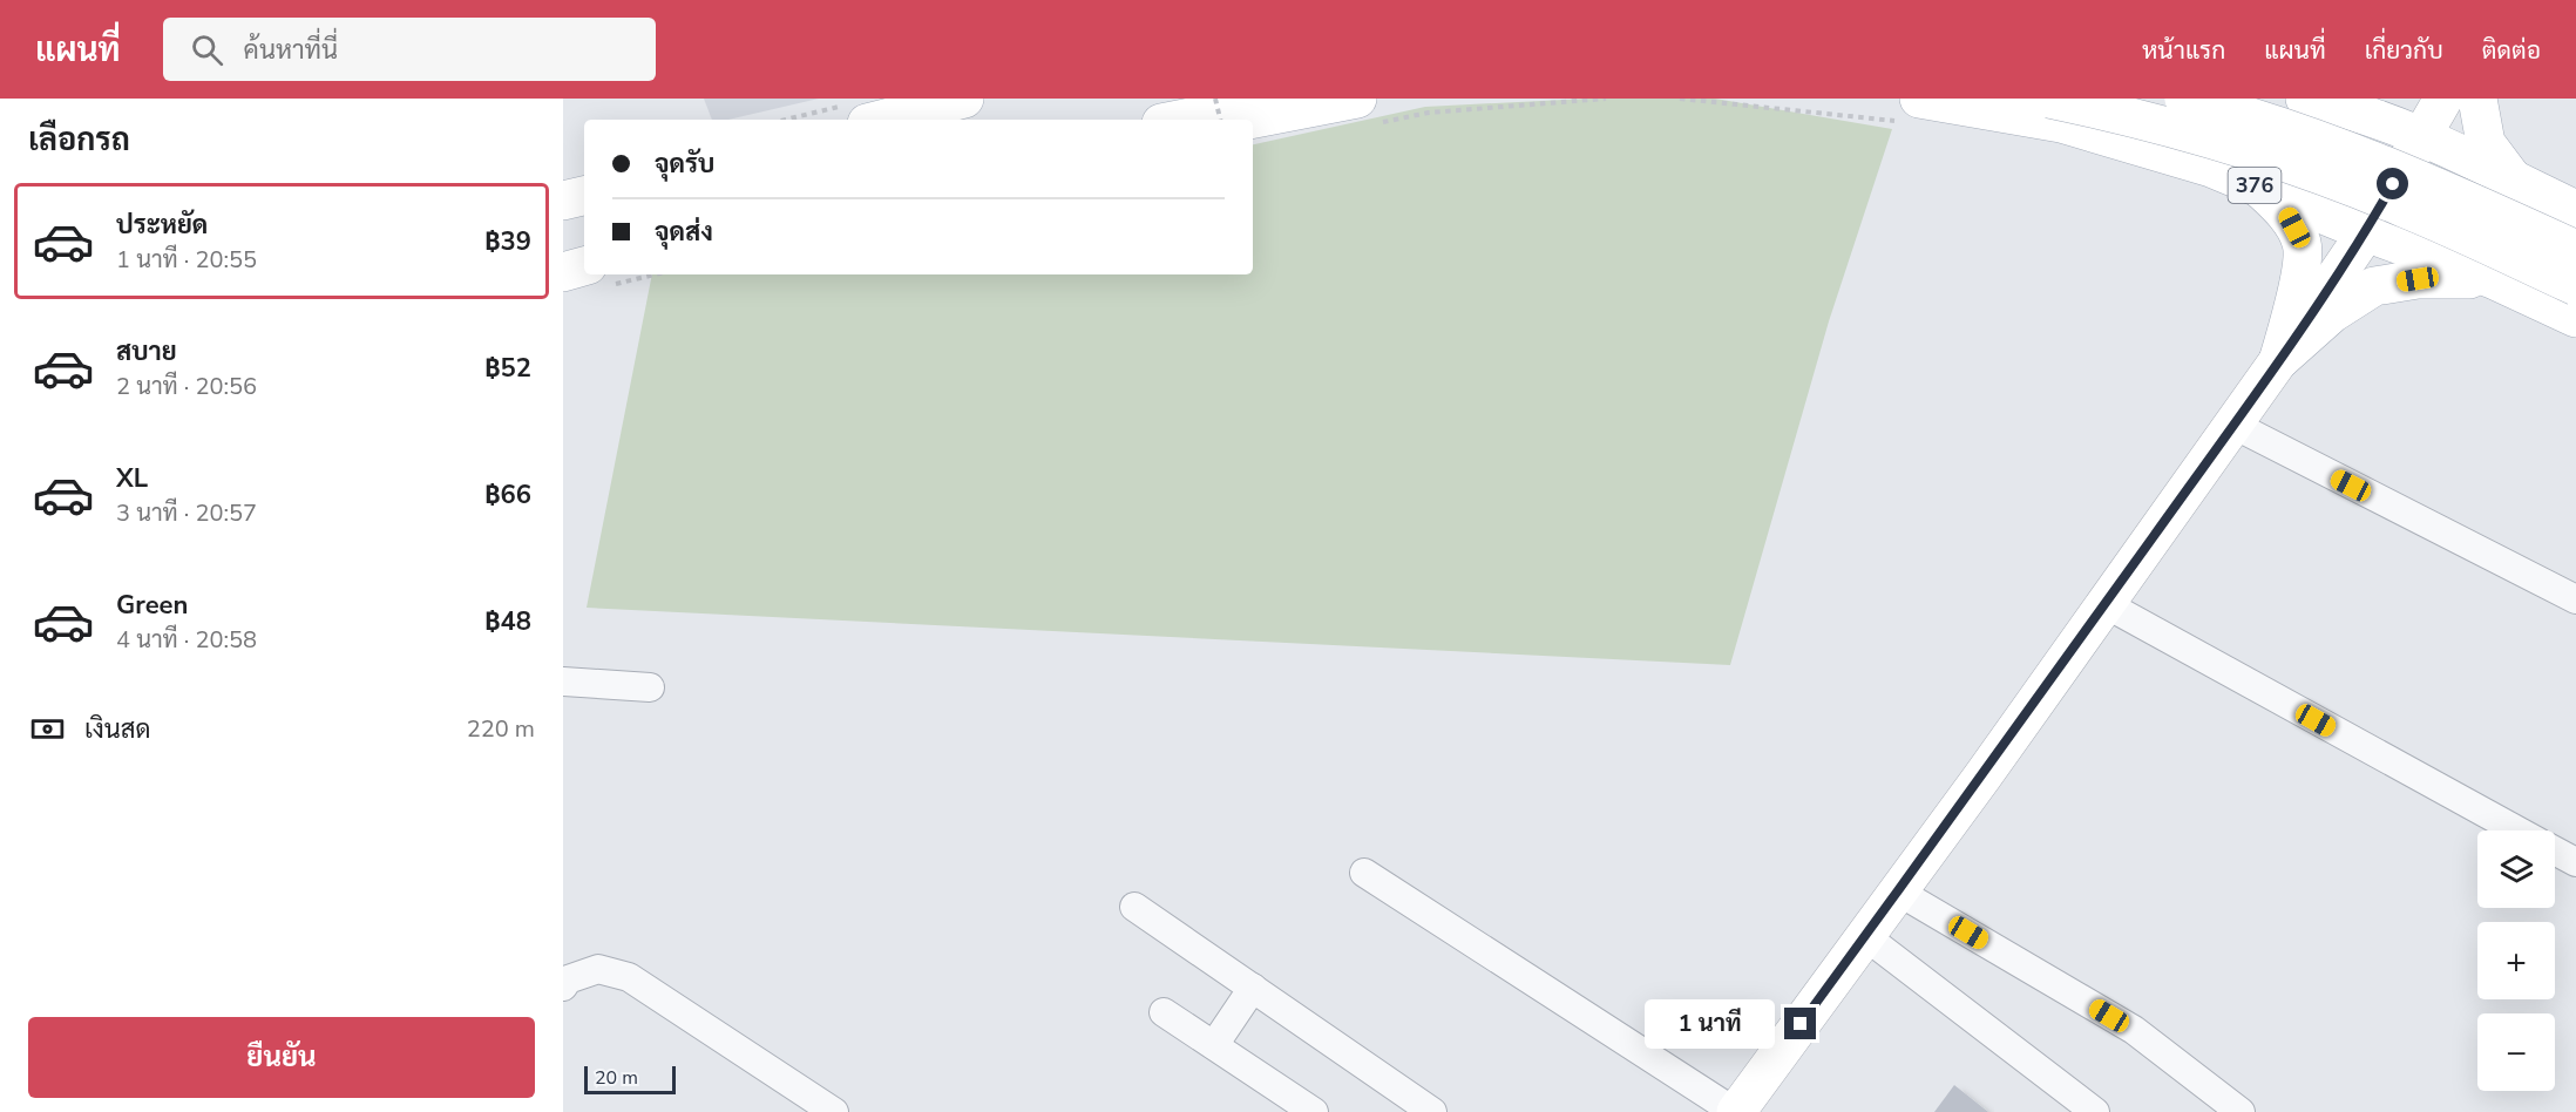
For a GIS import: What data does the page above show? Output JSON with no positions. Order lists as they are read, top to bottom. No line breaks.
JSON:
{"streets":{"main road":["376"]},"scale_bar":"20 m","page":{"header":"แผนที่","search":"ค้นหาที่นี่","nav":["หน้าแรก","แผนที่","เกี่ยวกับ","ติดต่อ"],"heading":"เลือกรถ","banner":["จุดรับ","จุดส่ง"],"list":[{"name":"ประหยัด","note":"1 นาที · 20:55","value":"฿39"},{"name":"สบาย","note":"2 นาที · 20:56","value":"฿52"},{"name":"XL","note":"3 นาที · 20:57","value":"฿66"},{"name":"Green","note":"4 นาที · 20:58","value":"฿48"}],"pay":["เงินสด","220 m"],"map_buttons":["+","−"],"bubble":"1 นาที","buttons":"ยืนยัน","scale":"20 m"}}
